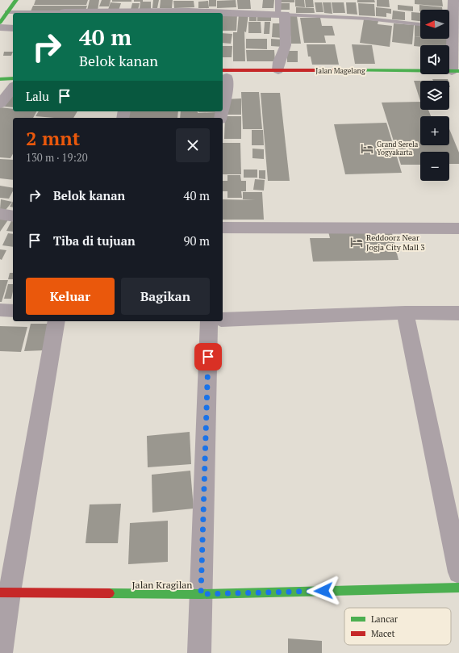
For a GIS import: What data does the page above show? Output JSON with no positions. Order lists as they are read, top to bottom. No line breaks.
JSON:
{"streets":{"street":["Jalan Magelang","Jalan Kragilan"]},"places":{"hotel":["Grand Serela Yogyakarta","Reddoorz Near Jogja City Mall 3"]},"legend":["Lancar","Macet"],"north":"left","page":{"map_buttons":["+","−"],"turn":["40 m","Belok kanan"],"then":"Lalu","heading":["2 mnt","130 m · 19:20"],"list":[{"name":"Belok kanan","value":"40 m"},{"name":"Tiba di tujuan","value":"90 m"}],"buttons":["Keluar","Bagikan"]}}
